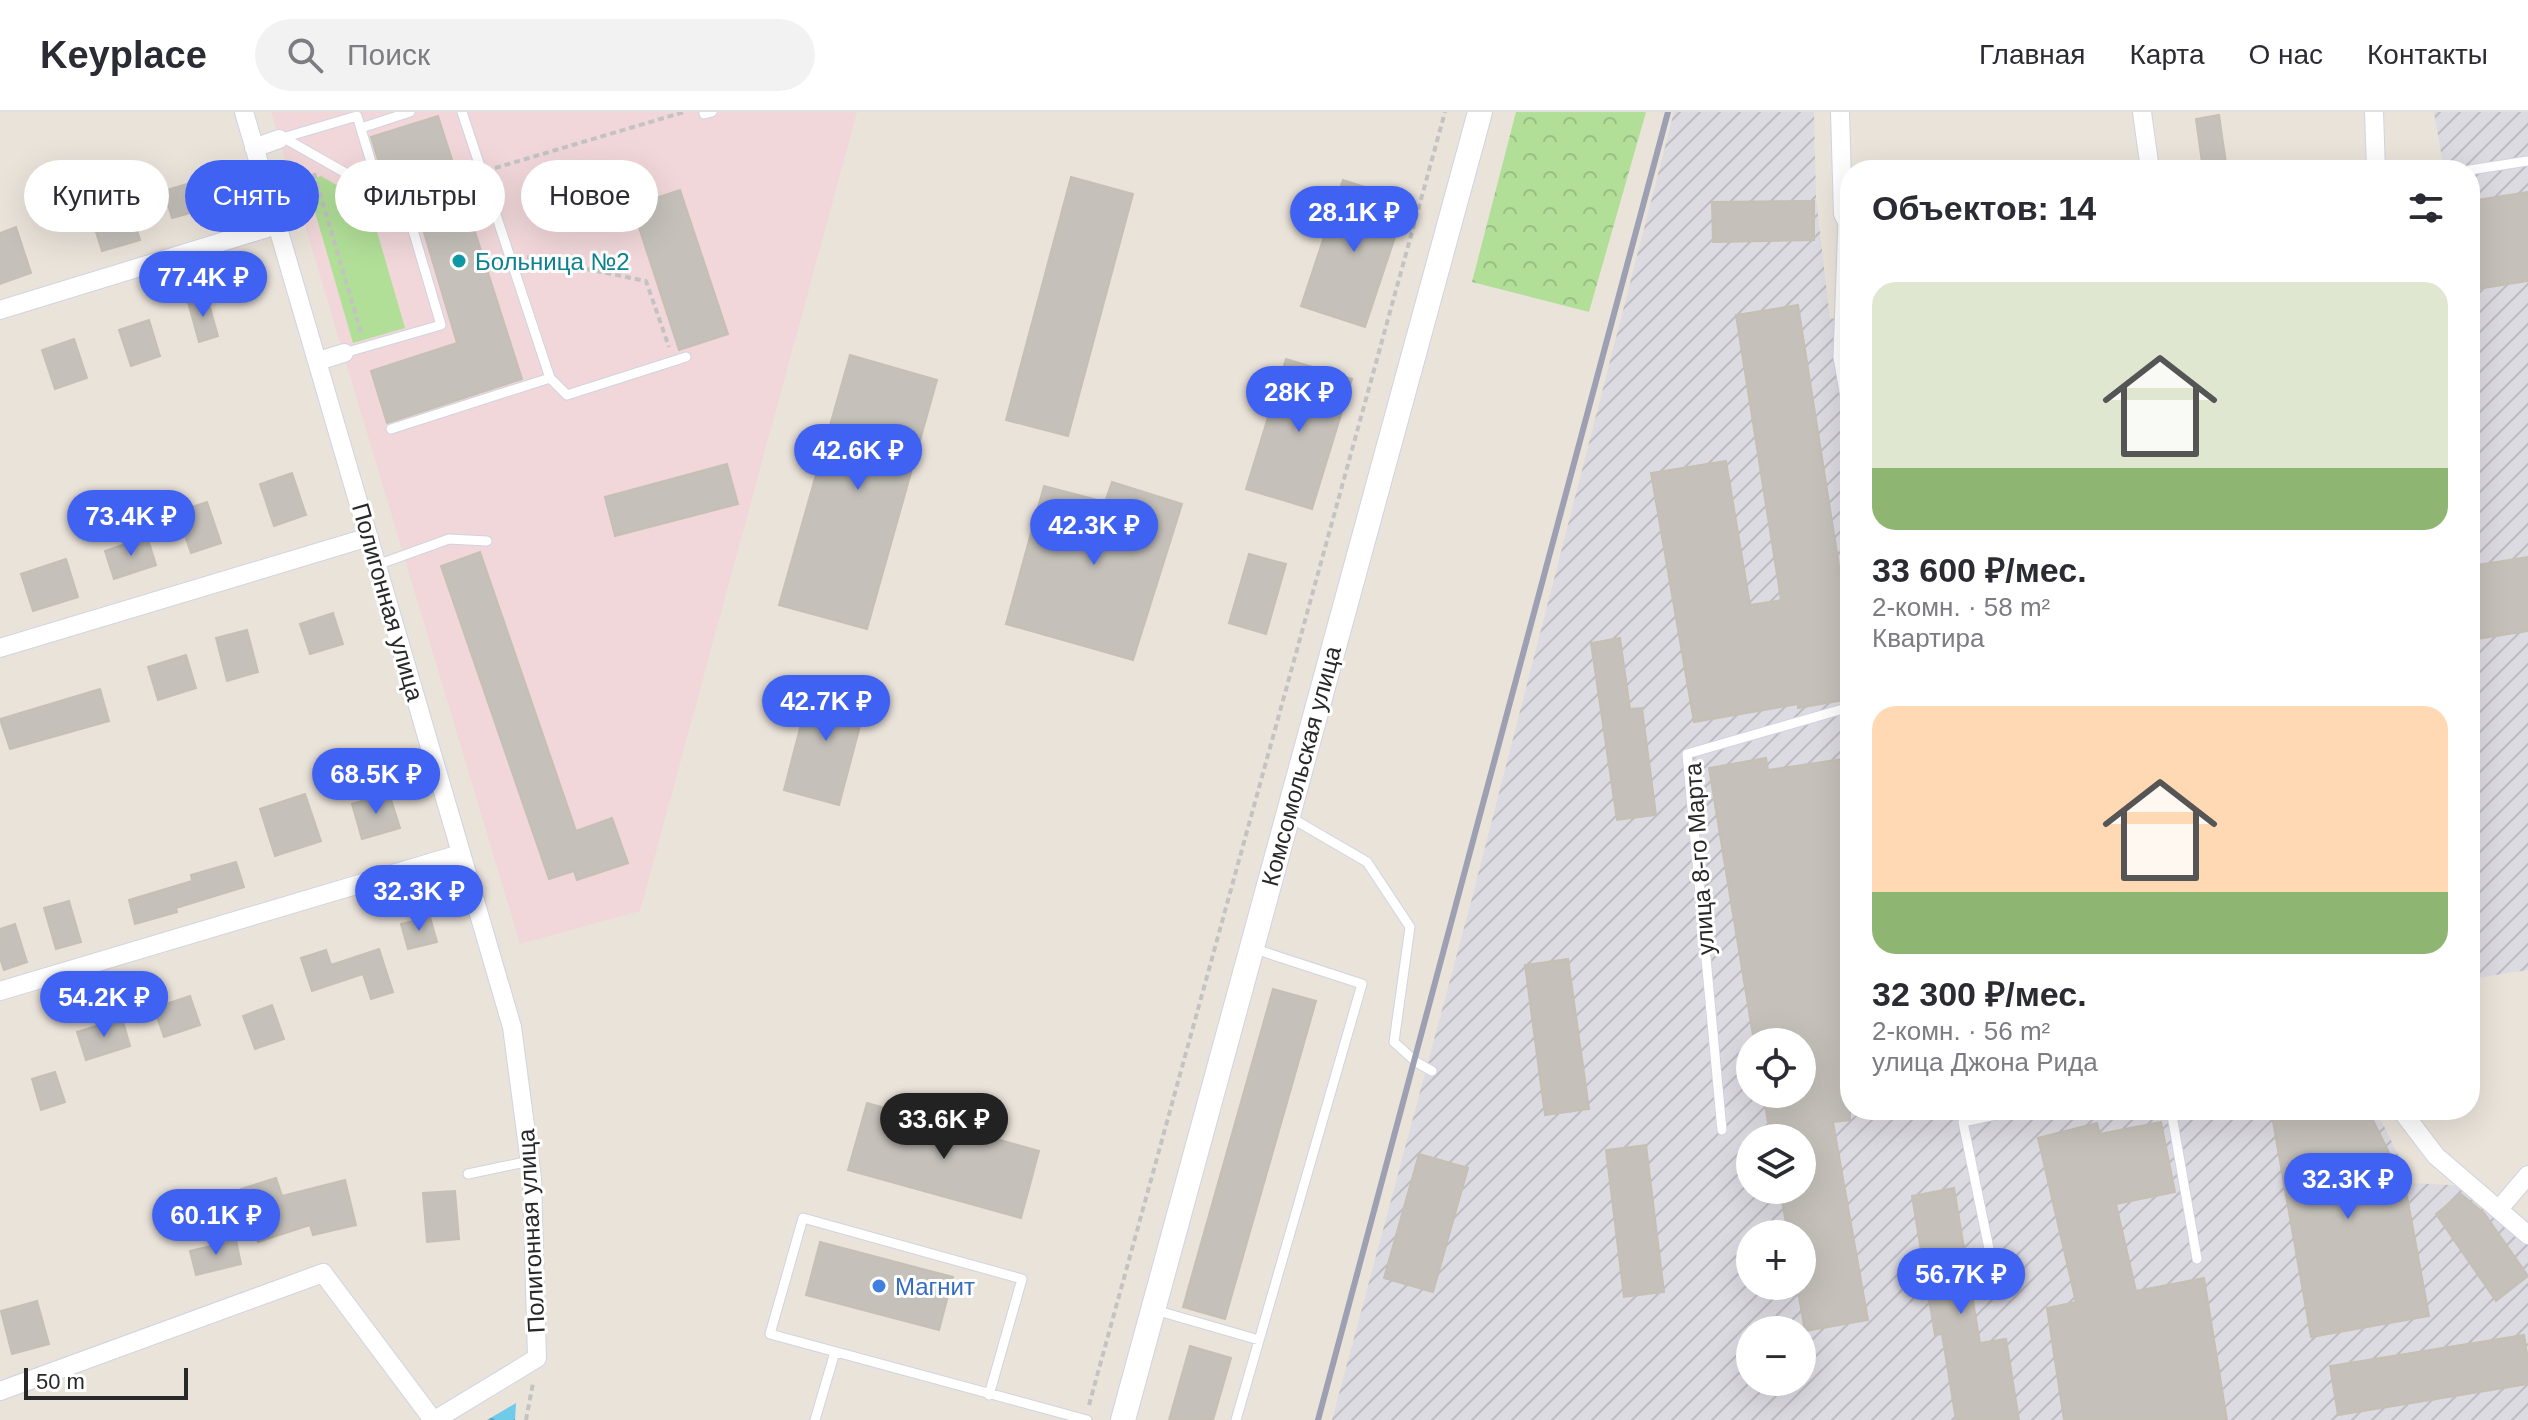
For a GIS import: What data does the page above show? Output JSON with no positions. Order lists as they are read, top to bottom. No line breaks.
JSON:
{"streets":{"street":["Полигонная улица","Комсомольская улица"],"lane":["улица 8-го Марта"]},"places":["Больница №2","Магнит"],"scale_bar":"50 m","page":{"header":"Keyplace","search":"Поиск","nav":["Главная","Карта","О нас","Контакты"],"chip":["Купить","Снять","Фильтры","Новое"],"heading":"Объектов: 14","price":["28.1K ₽","77.4K ₽","28K ₽","42.6K ₽","73.4K ₽","42.3K ₽","42.7K ₽","68.5K ₽","32.3K ₽","54.2K ₽","33.6K ₽","32.3K ₽","60.1K ₽","56.7K ₽"],"list":[{"name":"33 600 ₽/мес.","note":"2-комн. · 58 m² · Квартира"},{"name":"32 300 ₽/мес.","note":"2-комн. · 56 m² · улица Джона Рида"}],"map_buttons":["+","−"],"scale":"50 m"}}
